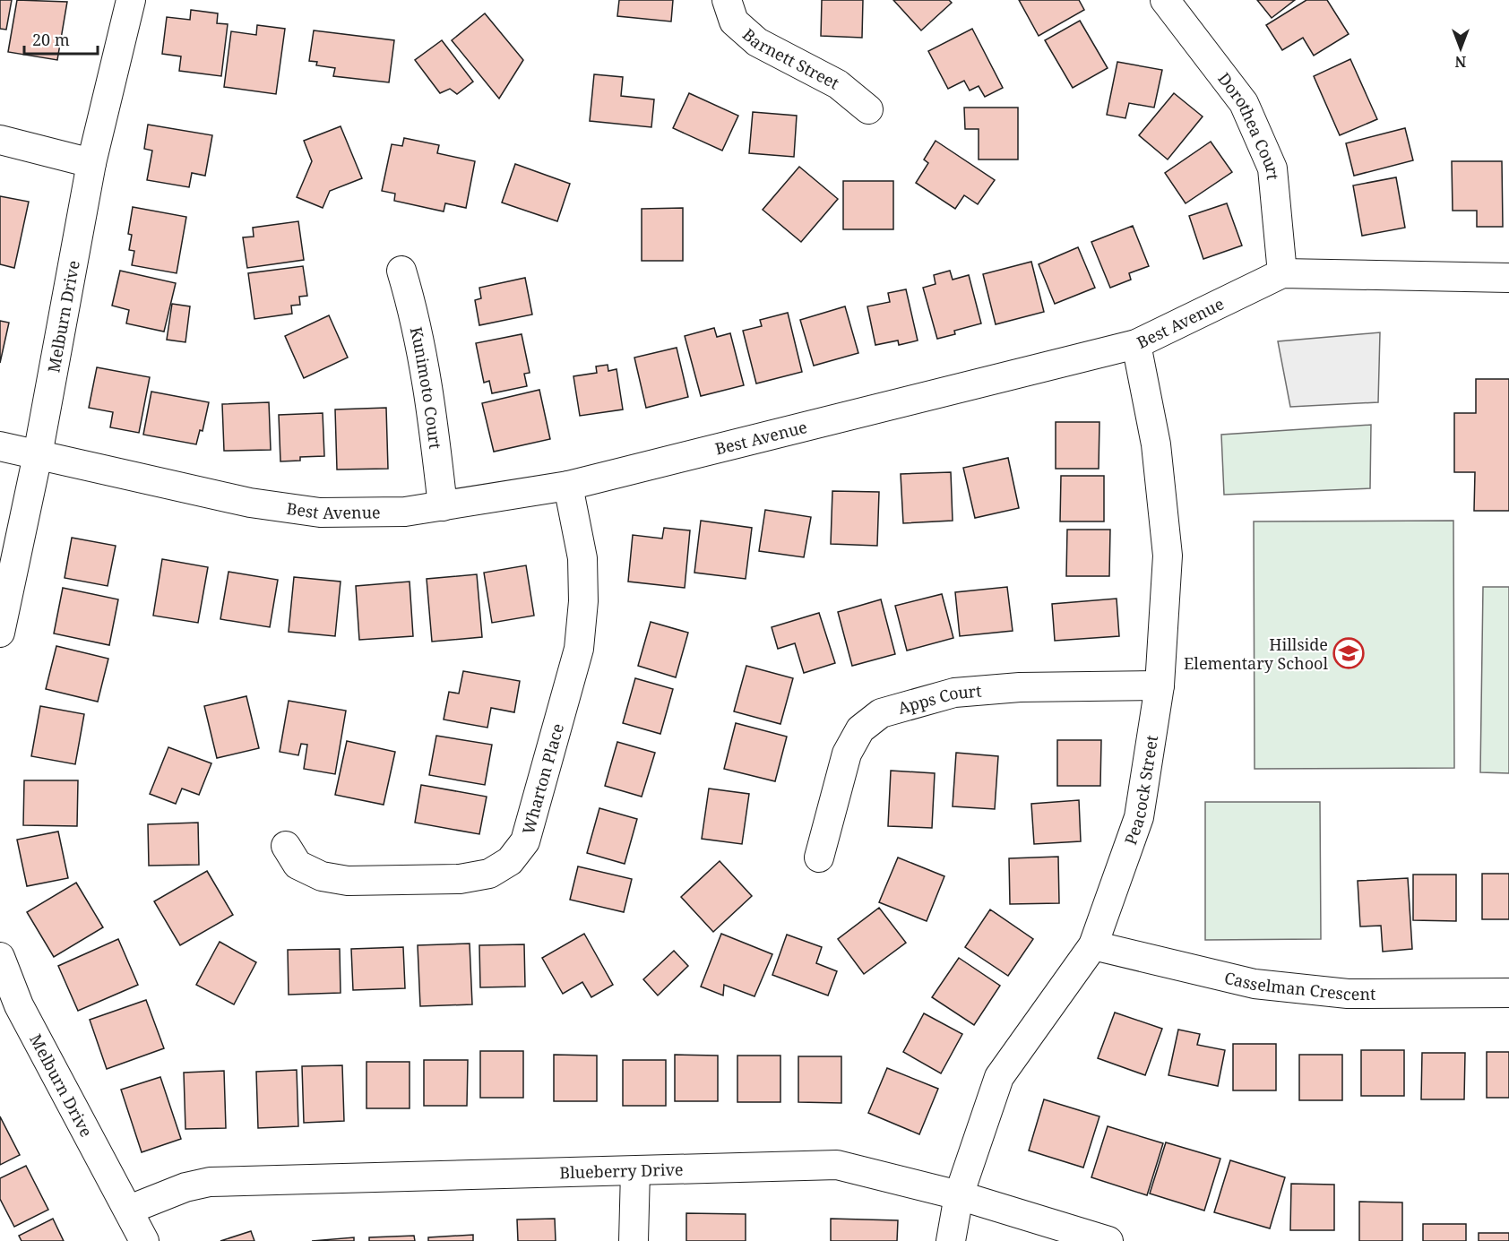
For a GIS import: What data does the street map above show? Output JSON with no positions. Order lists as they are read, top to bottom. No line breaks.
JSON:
{"streets":{"street":["Barnett Street","Dorothea Court","Melburn Drive","Best Avenue","Kunimoto Court","Apps Court","Wharton Place","Peacock Street","Casselman Crescent","Blueberry Drive"]},"crossings":[["Dorothea Court","Best Avenue"],["Melburn Drive","Best Avenue"],["Melburn Drive","Blueberry Drive"],["Best Avenue","Kunimoto Court"],["Best Avenue","Wharton Place"],["Best Avenue","Peacock Street"],["Apps Court","Peacock Street"],["Peacock Street","Casselman Crescent"],["Peacock Street","Blueberry Drive"]],"places":{"school or university":["Hillside Elementary School"]},"scale_bar":"20 m","north":"bottom"}
